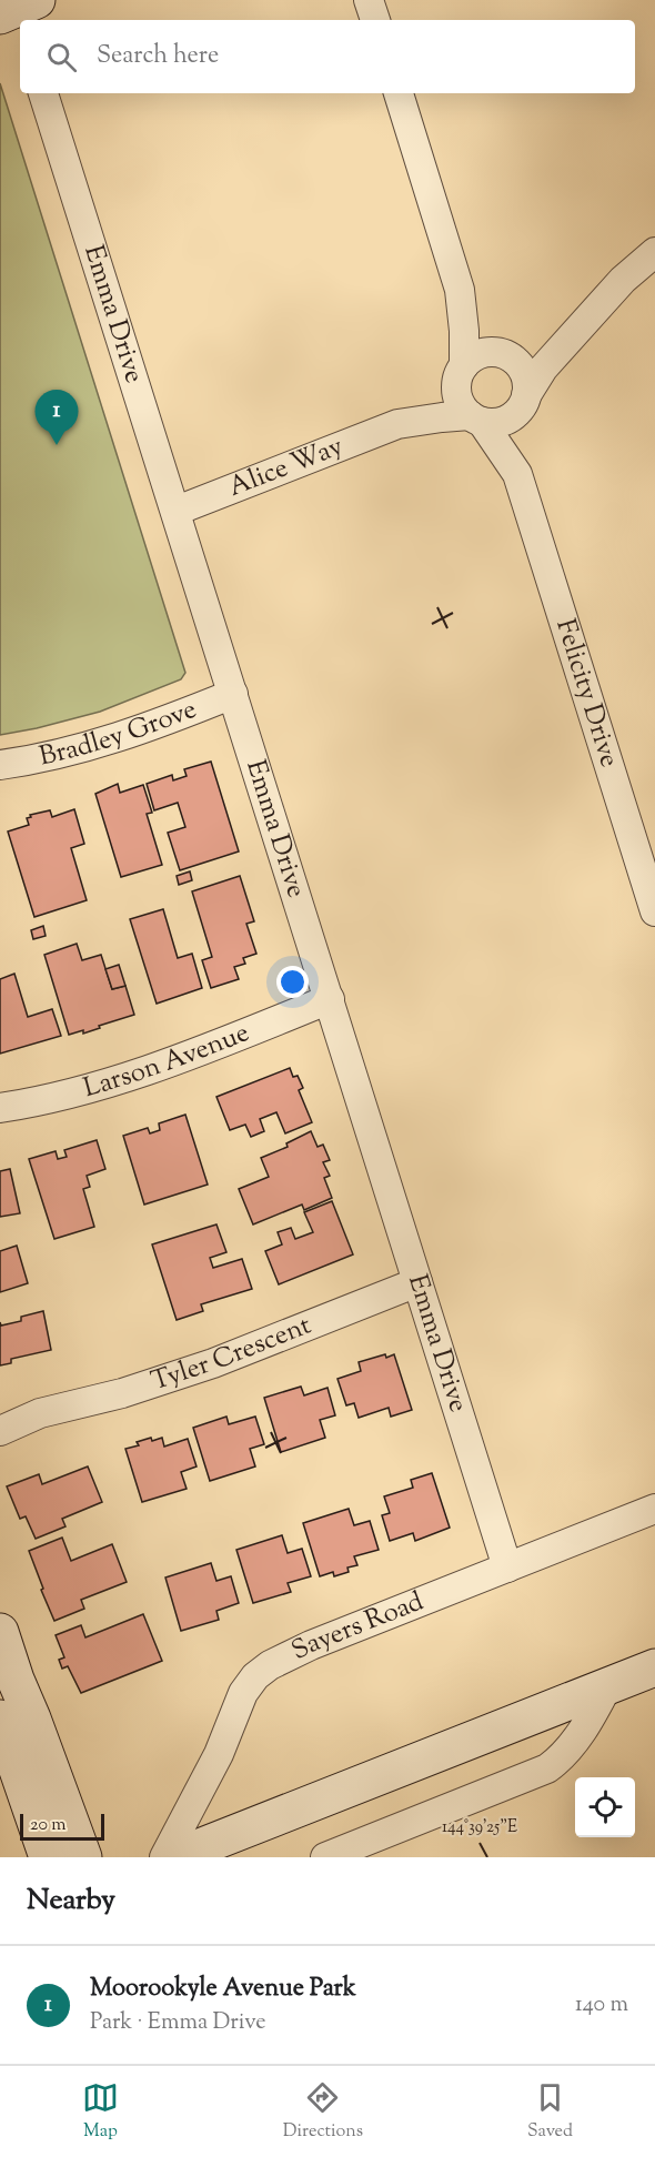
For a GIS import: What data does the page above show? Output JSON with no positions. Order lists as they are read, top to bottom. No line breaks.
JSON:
{"streets":{"street":["Emma Drive","Alice Way","Felicity Drive","Bradley Grove","Larson Avenue","Tyler Crescent","Sayers Road"]},"crossings":[["Emma Drive","Alice Way"],["Emma Drive","Bradley Grove"],["Emma Drive","Larson Avenue"],["Emma Drive","Tyler Crescent"],["Emma Drive","Sayers Road"],["Alice Way","Felicity Drive"]],"scale_bar":"20 m","page":{"search":"Search here","pins":"1","scale":"20 m","heading":"Nearby","list":[{"mark":"1","name":"Moorookyle Avenue Park","note":"Park · Emma Drive","value":"140 m"}],"nav":["Map","Directions","Saved"]},"coordinates":["144°39'25\"E"]}
